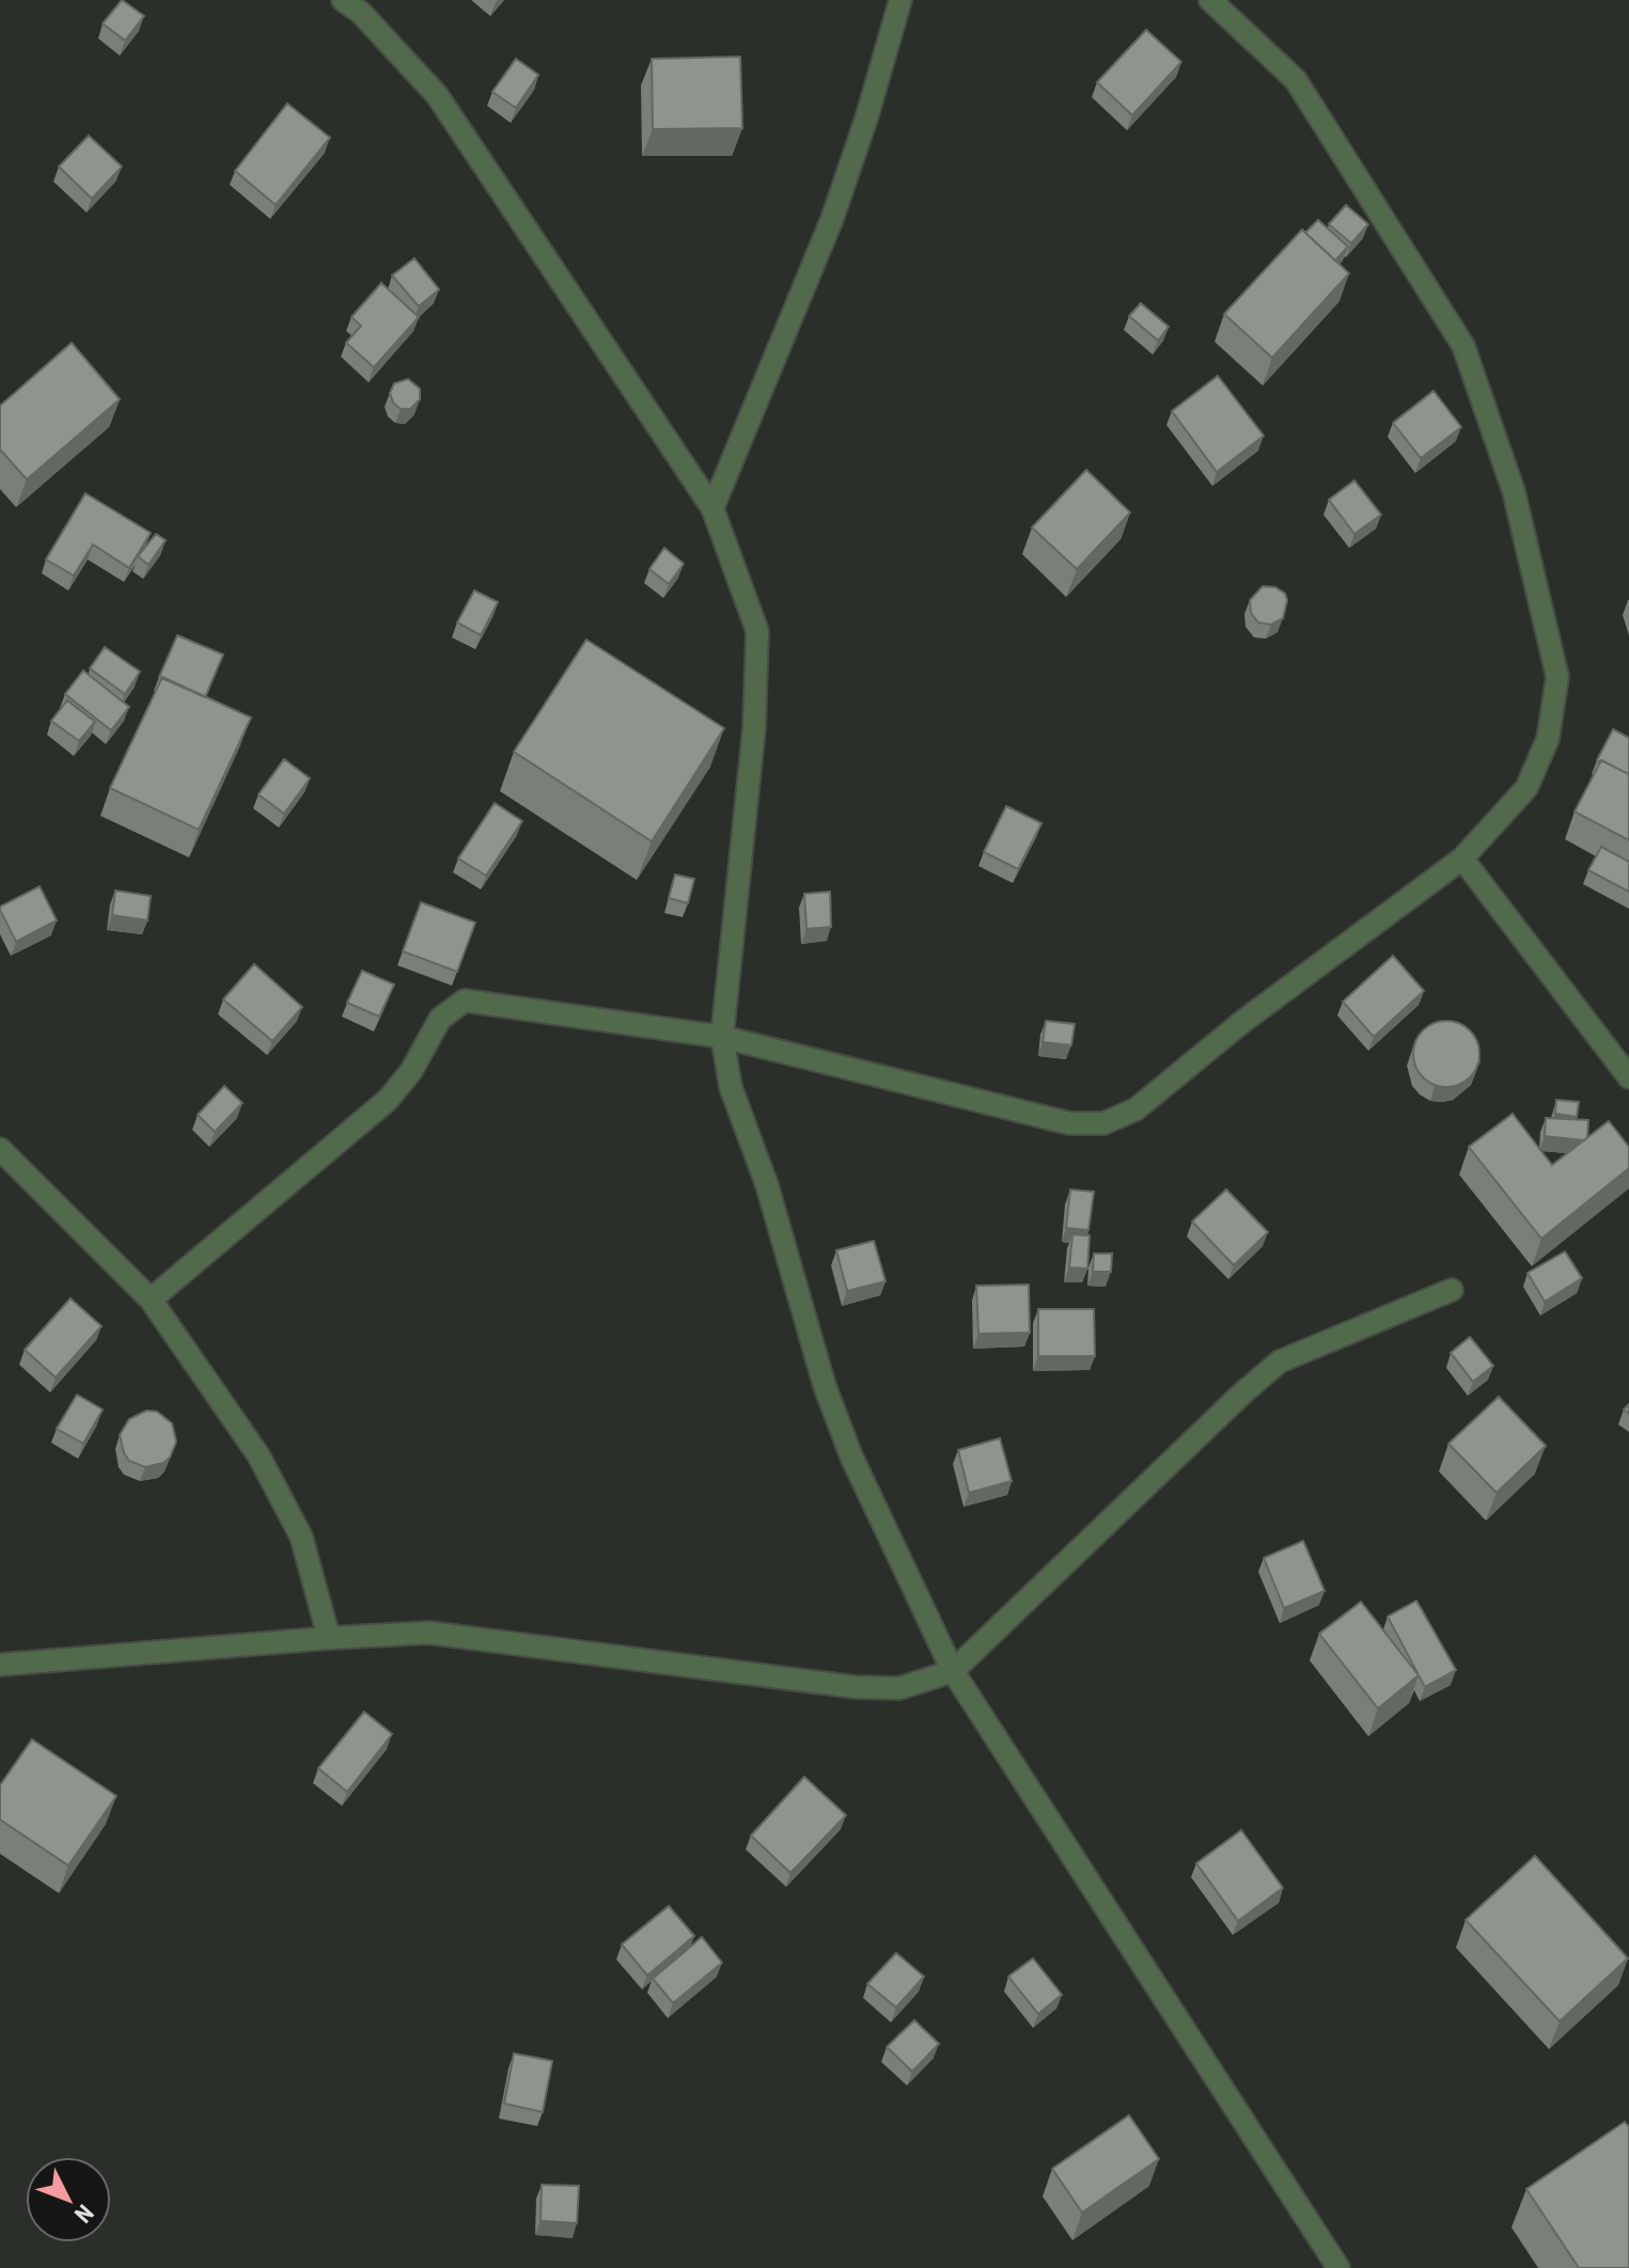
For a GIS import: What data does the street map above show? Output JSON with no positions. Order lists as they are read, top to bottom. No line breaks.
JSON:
{"north":"bottom right"}
